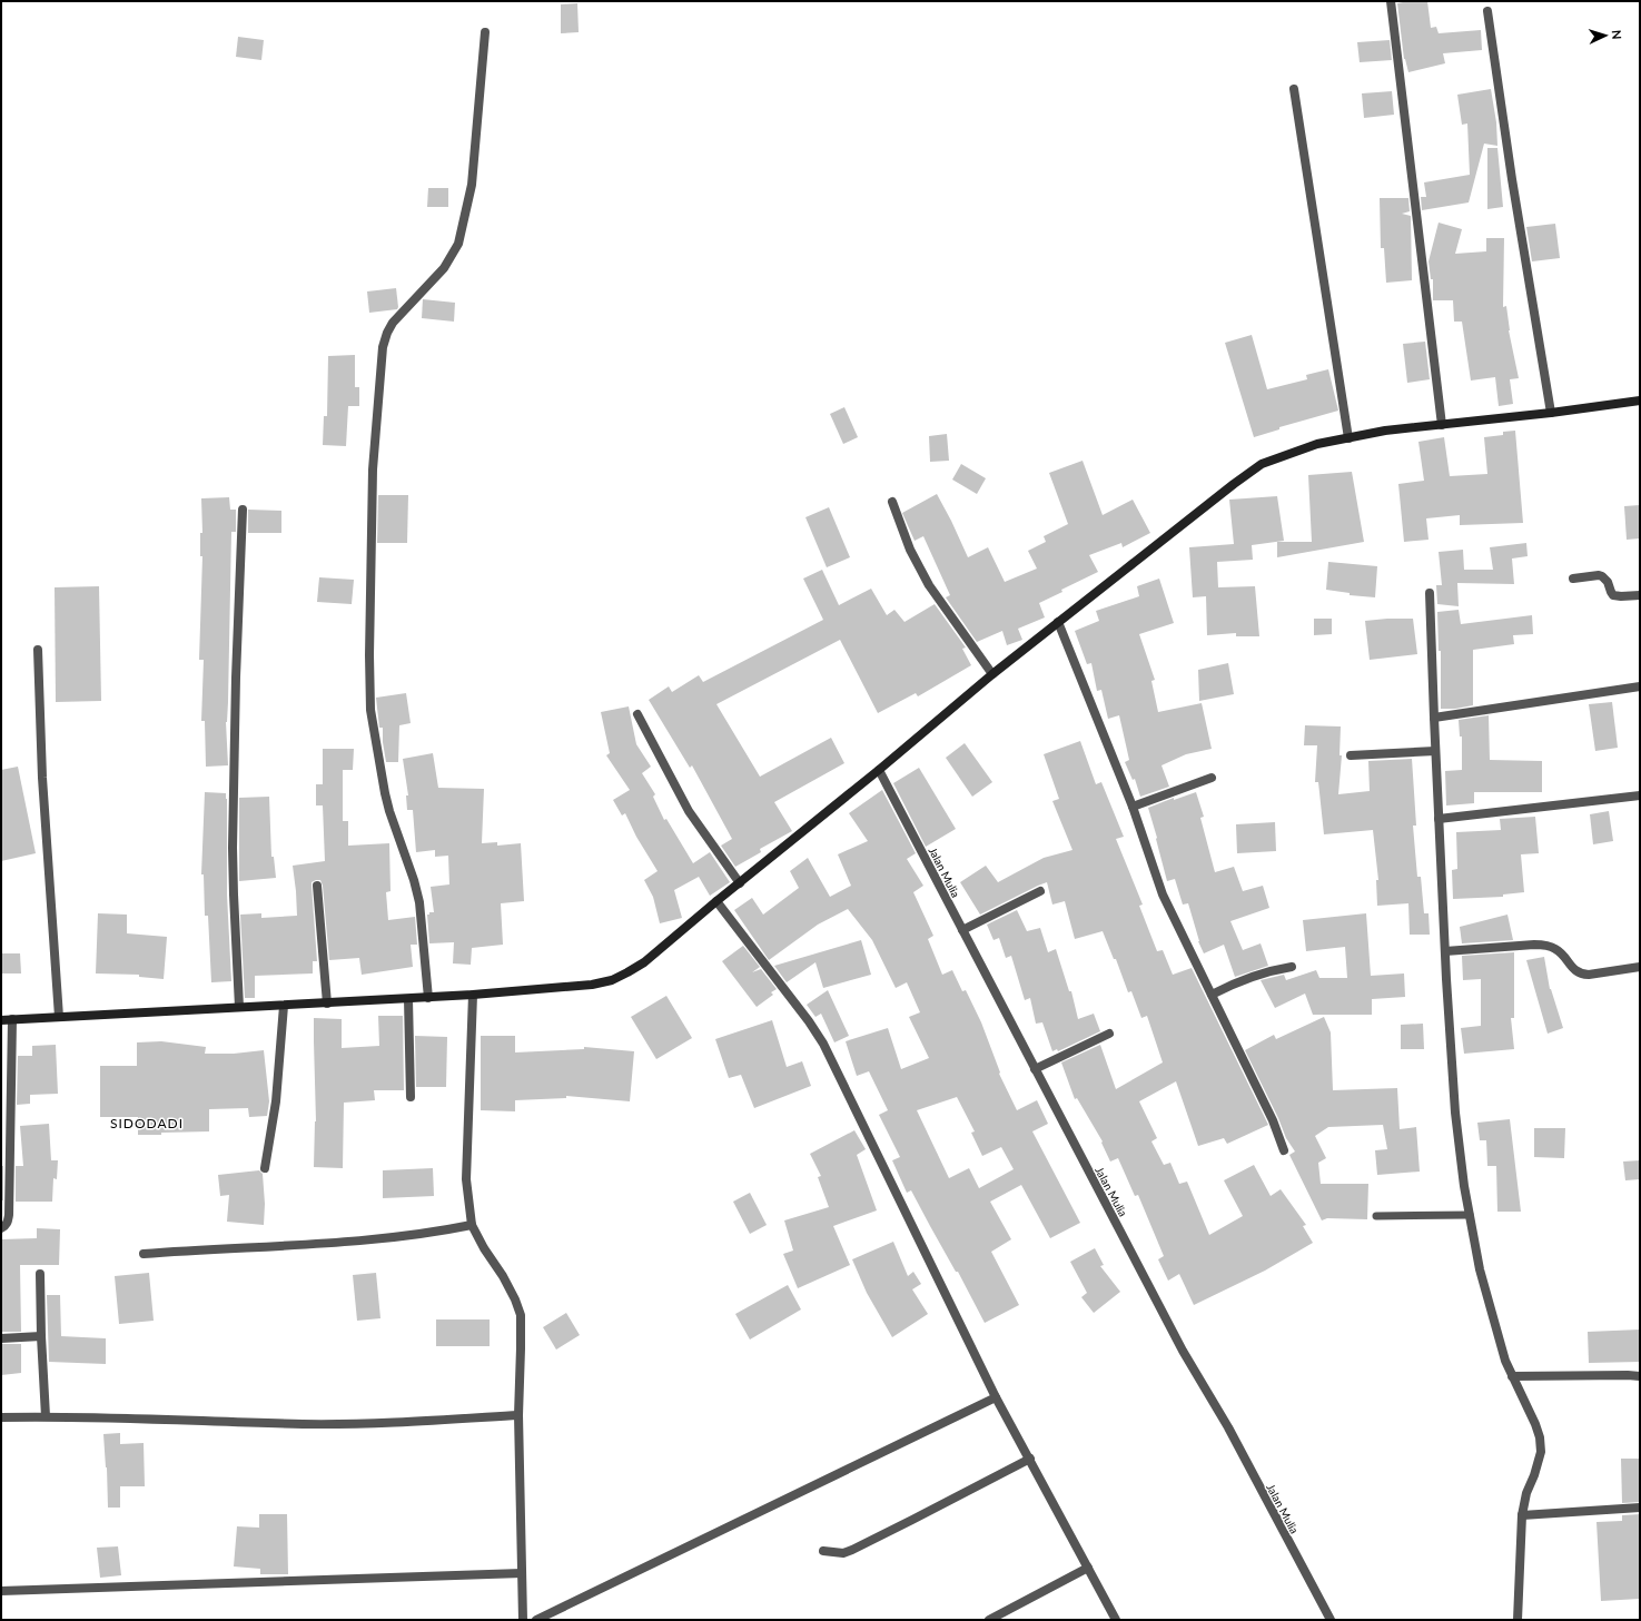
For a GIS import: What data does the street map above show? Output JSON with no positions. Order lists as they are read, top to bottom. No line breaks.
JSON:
{"streets":{"street":["Jalan Mulia"]},"districts":["SIDODADI"],"north":"right"}
